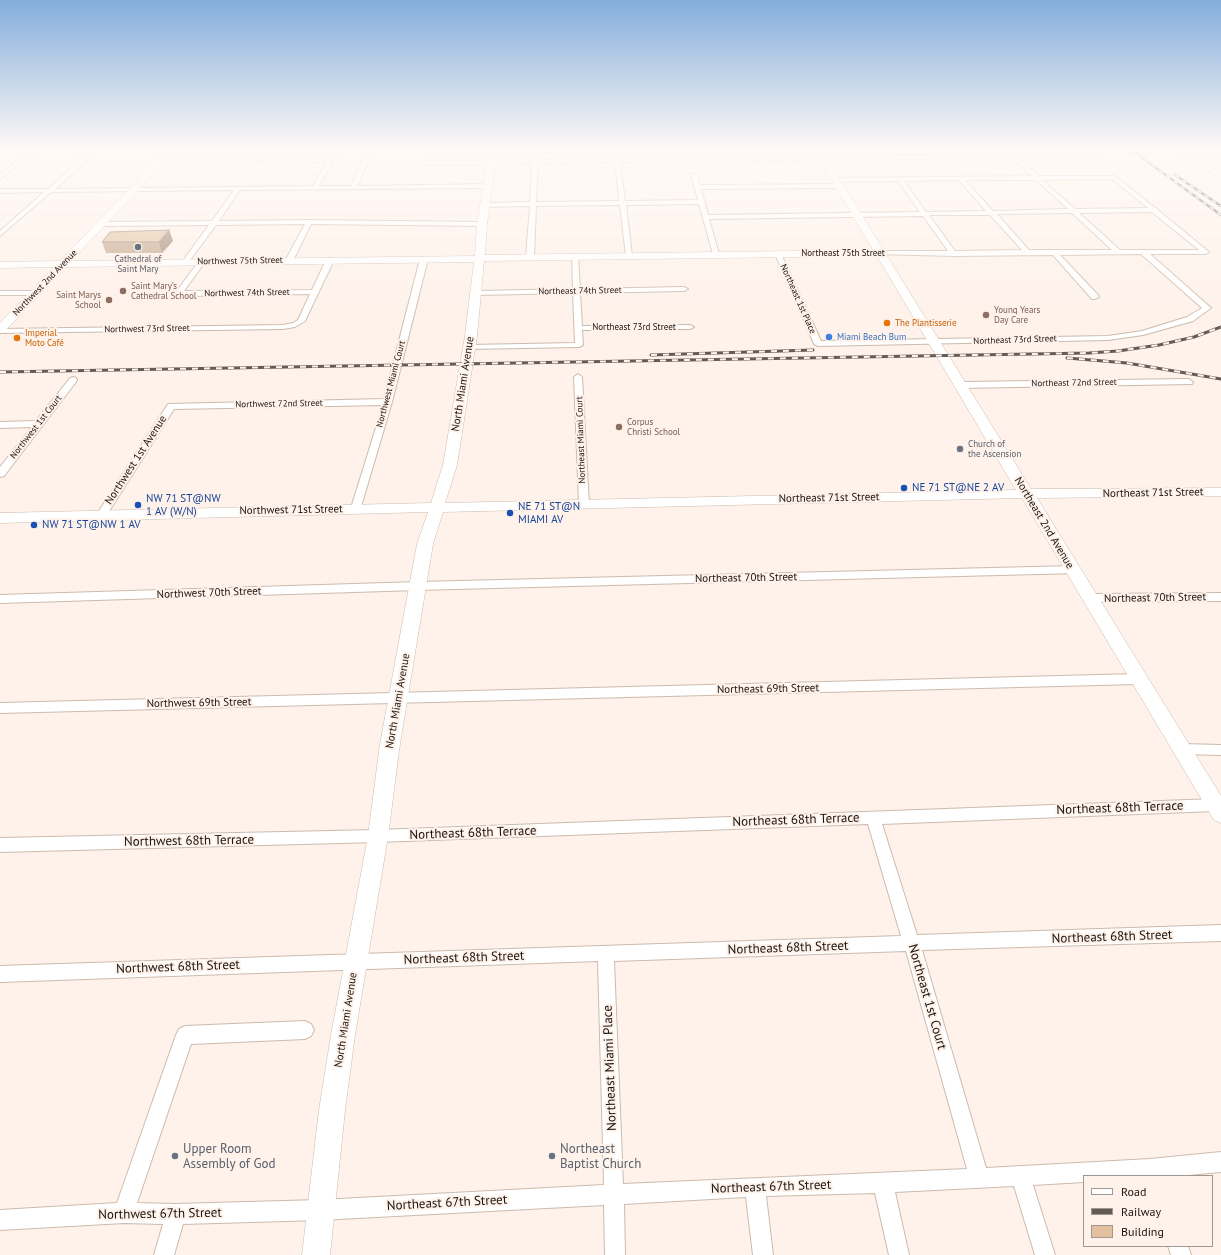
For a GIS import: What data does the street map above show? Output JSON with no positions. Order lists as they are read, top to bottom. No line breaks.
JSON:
{"streets":{"street":["Northeast 75th Street","Northwest 75th Street","Northwest 2nd Avenue","Northeast 74th Street","Northwest 74th Street","Northeast 1st Place","Northeast 73rd Street","Northwest 73rd Street","Northeast 72nd Street","Northwest Miami Court","North Miami Avenue","Northwest 72nd Street","Northwest 1st Court","Northeast Miami Court","Northwest 1st Avenue","Northeast 71st Street","Northwest 71st Street","Northeast 2nd Avenue","Northeast 70th Street","Northwest 70th Street","Northeast 69th Street","Northwest 69th Street","Northeast 68th Terrace","Northwest 68th Terrace","Northeast 68th Street","Northwest 68th Street","Northeast 1st Court","Northeast Miami Place","Northeast 67th Street","Northwest 67th Street"]},"crossings":[["Northeast 75th Street","Northwest 75th Street"],["Northeast 75th Street","Northeast 1st Place"],["Northeast 75th Street","Northeast 73rd Street"],["Northeast 75th Street","North Miami Avenue"],["Northeast 75th Street","Northeast 2nd Avenue"],["Northwest 75th Street","Northwest 2nd Avenue"],["Northwest 75th Street","Northwest 74th Street"],["Northwest 75th Street","Northwest Miami Court"],["Northwest 75th Street","North Miami Avenue"],["Northwest 2nd Avenue","Northwest 73rd Street"],["Northeast 74th Street","North Miami Avenue"],["Northwest 74th Street","Northwest 73rd Street"],["Northeast 1st Place","Northeast 73rd Street"],["Northeast 73rd Street","Northeast 2nd Avenue"],["Northeast 72nd Street","Northeast 2nd Avenue"],["Northwest Miami Court","Northwest 72nd Street"],["Northwest Miami Court","Northwest 71st Street"],["North Miami Avenue","Northeast 71st Street"],["North Miami Avenue","Northwest 71st Street"],["North Miami Avenue","Northeast 70th Street"],["North Miami Avenue","Northwest 70th Street"],["North Miami Avenue","Northeast 69th Street"],["North Miami Avenue","Northwest 69th Street"],["North Miami Avenue","Northeast 68th Terrace"],["North Miami Avenue","Northwest 68th Terrace"],["North Miami Avenue","Northeast 68th Street"],["North Miami Avenue","Northwest 68th Street"],["North Miami Avenue","Northeast 67th Street"],["North Miami Avenue","Northwest 67th Street"],["Northwest 72nd Street","Northwest 1st Avenue"],["Northeast Miami Court","Northeast 71st Street"],["Northwest 1st Avenue","Northwest 71st Street"],["Northeast 71st Street","Northwest 71st Street"],["Northeast 71st Street","Northeast 2nd Avenue"],["Northeast 2nd Avenue","Northeast 70th Street"],["Northeast 2nd Avenue","Northeast 69th Street"],["Northeast 2nd Avenue","Northeast 68th Terrace"],["Northeast 70th Street","Northwest 70th Street"],["Northeast 69th Street","Northwest 69th Street"],["Northeast 68th Terrace","Northwest 68th Terrace"],["Northeast 68th Terrace","Northeast 1st Court"],["Northeast 68th Street","Northwest 68th Street"],["Northeast 68th Street","Northeast 1st Court"],["Northeast 68th Street","Northeast Miami Place"],["Northeast 1st Court","Northeast 67th Street"],["Northeast Miami Place","Northeast 67th Street"],["Northeast 67th Street","Northwest 67th Street"]],"places":["Cathedral of Saint Mary","Saint Mary's Cathedral School","Saint Marys School","Young Years Day Care","The Plantisserie","Miami Beach Bum","Imperial Moto Café","Corpus Christi School","Church of the Ascension","NE 71 ST@NE 2 AV","NW 71 ST@NW 1 AV (W/N)","NE 71 ST@N MIAMI AV","NW 71 ST@NW 1 AV","Upper Room Assembly of God","Northeast Baptist Church"],"legend":["Road","Railway","Building"]}
